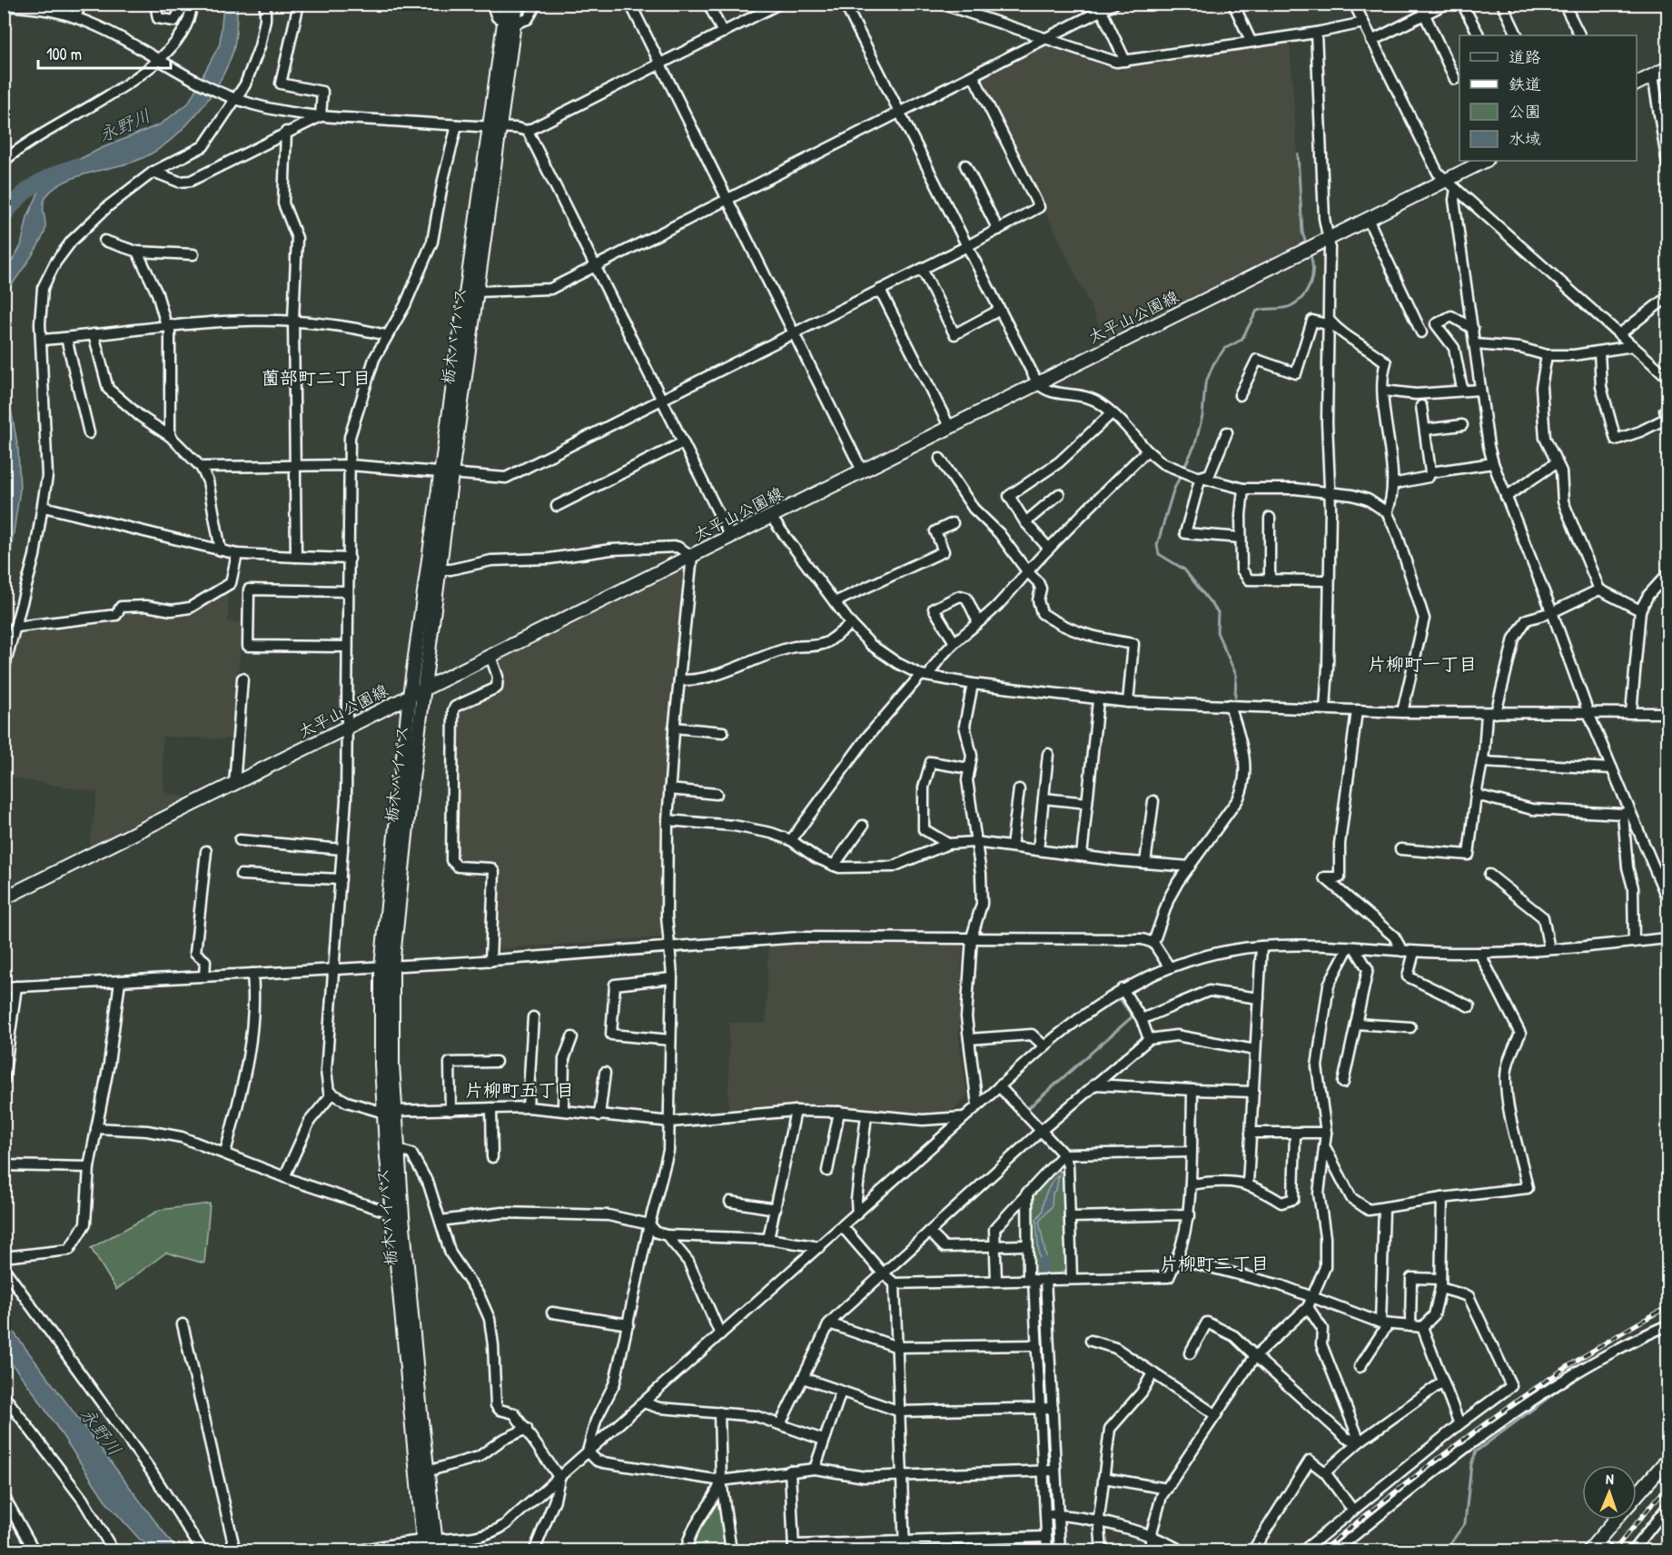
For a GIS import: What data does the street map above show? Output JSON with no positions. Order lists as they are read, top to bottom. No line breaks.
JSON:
{"streets":{"main road":["太平山公園線","栃木バイパス"]},"crossings":[["太平山公園線","栃木バイパス"]],"districts":["薗部町二丁目","片柳町一丁目","片柳町五丁目","片柳町二丁目"],"water":["永野川"],"legend":["道路","鉄道","公園","水域"],"scale_bar":"100 m","north":"top"}
